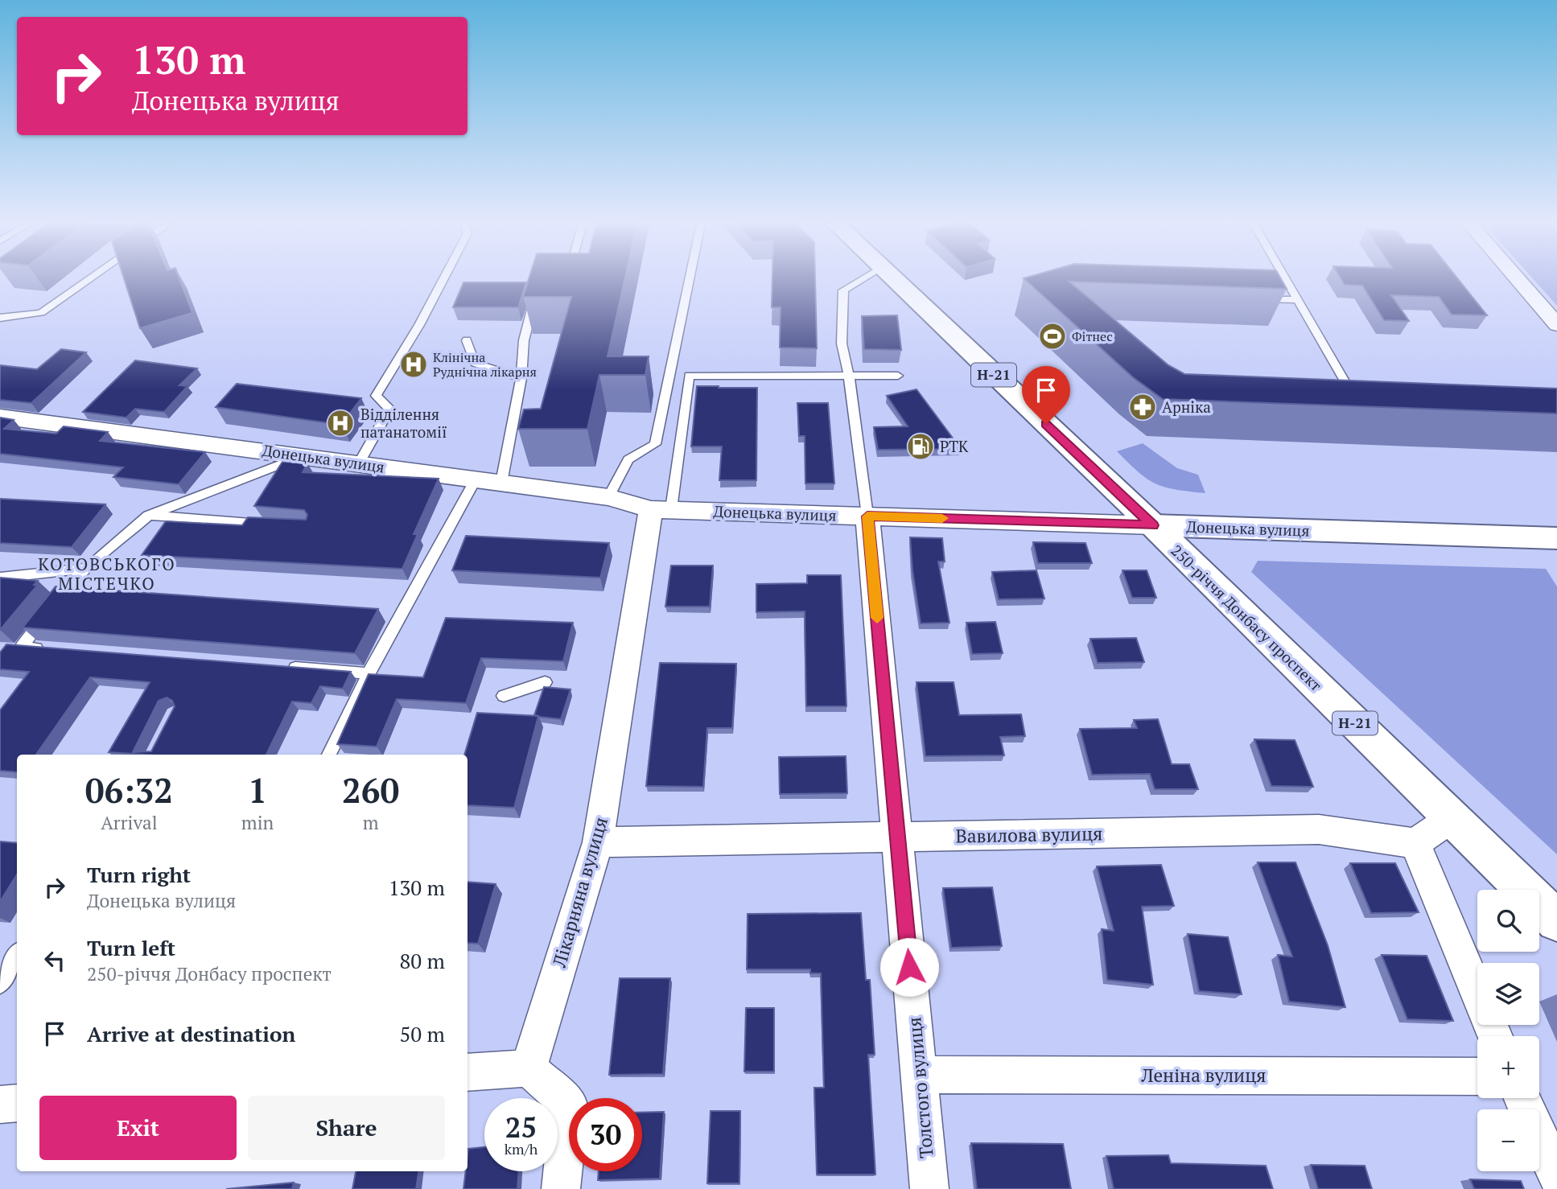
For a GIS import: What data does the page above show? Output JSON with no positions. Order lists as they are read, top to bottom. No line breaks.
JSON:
{"streets":{"main road":["Н-21","Донецька вулиця","250-річчя Донбасу проспект"],"street":["Вавилова вулиця","Лікарняна вулиця","Леніна вулиця","Толстого вулиця"]},"crossings":[["Донецька вулиця","250-річчя Донбасу проспект"],["Донецька вулиця","Лікарняна вулиця"],["Донецька вулиця","Толстого вулиця"],["Вавилова вулиця","Лікарняна вулиця"],["Вавилова вулиця","Толстого вулиця"],["Леніна вулиця","Толстого вулиця"]],"districts":["КОТОВСЬКОГО МІСТЕЧКО"],"places":{"sports":["Фітнес"],"hospital":["Клінічна Руднічна лікарня","Відділення патанатомії"],"pharmacy":["Арніка"],"fuel station":["РТК"]},"page":{"turn":["130 m","Донецька вулиця"],"eta":["06:32","Arrival","1","min","260","m"],"list":[{"name":"Turn right","note":"Донецька вулиця","value":"130 m"},{"name":"Turn left","note":"250-річчя Донбасу проспект","value":"80 m"},{"name":"Arrive at destination","value":"50 m"}],"map_buttons":["+","−"],"buttons":["Exit","Share"],"speed":"25 km/h","limit":"30"}}
